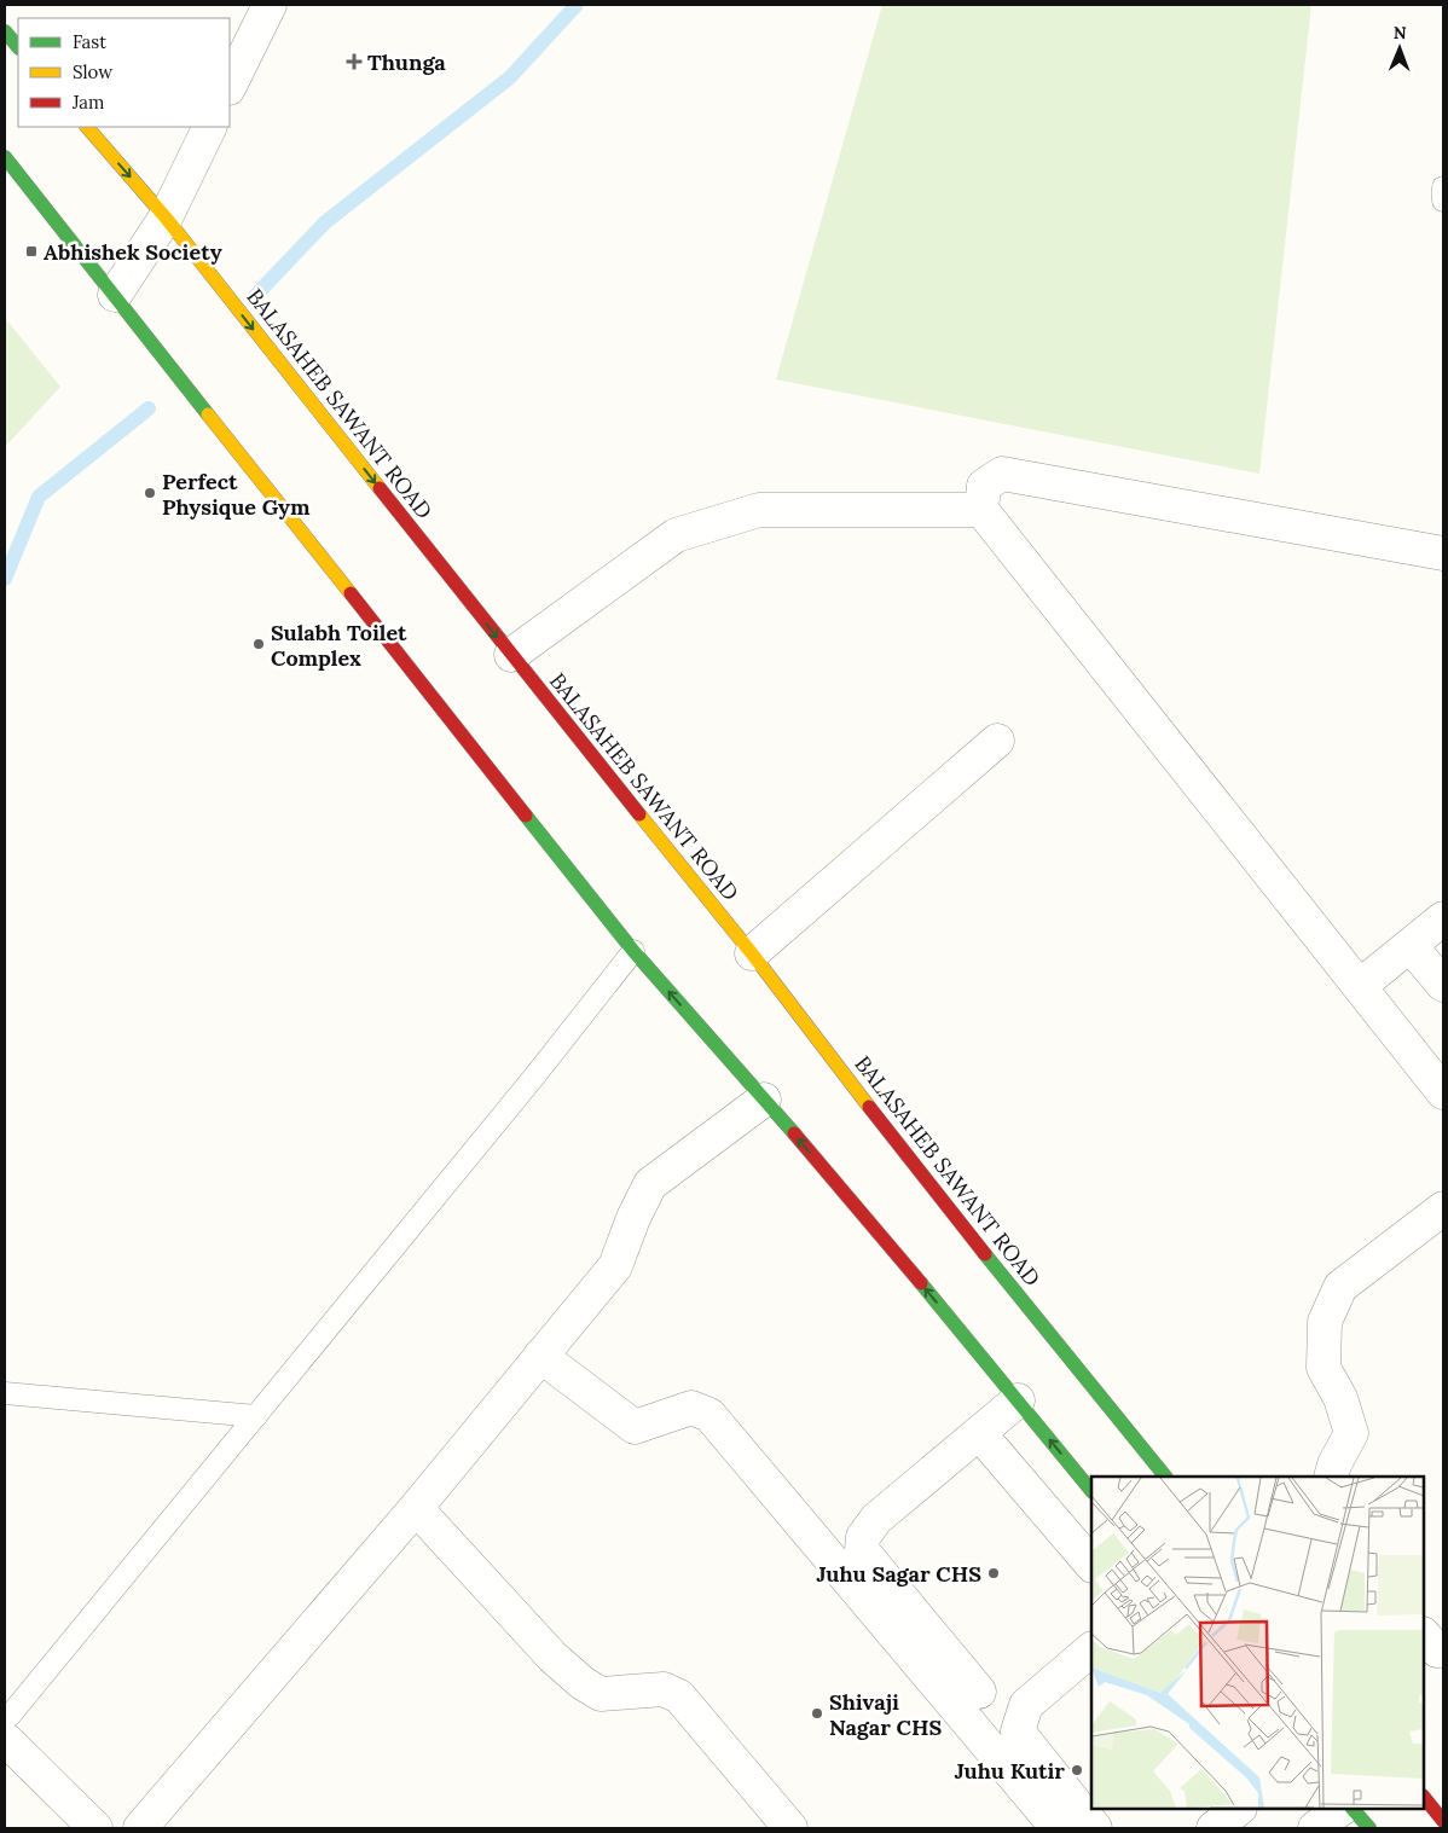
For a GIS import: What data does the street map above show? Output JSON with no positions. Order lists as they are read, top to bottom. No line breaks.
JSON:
{"streets":{"main road":["BALASAHEB SAWANT ROAD"]},"places":{"health":["Thunga"],"transit":["Abhishek Society"],"other":["Perfect Physique Gym","Sulabh Toilet Complex","Juhu Sagar CHS","Shivaji Nagar CHS","Juhu Kutir"]},"legend":["Fast","Slow","Jam"],"north":"top"}
